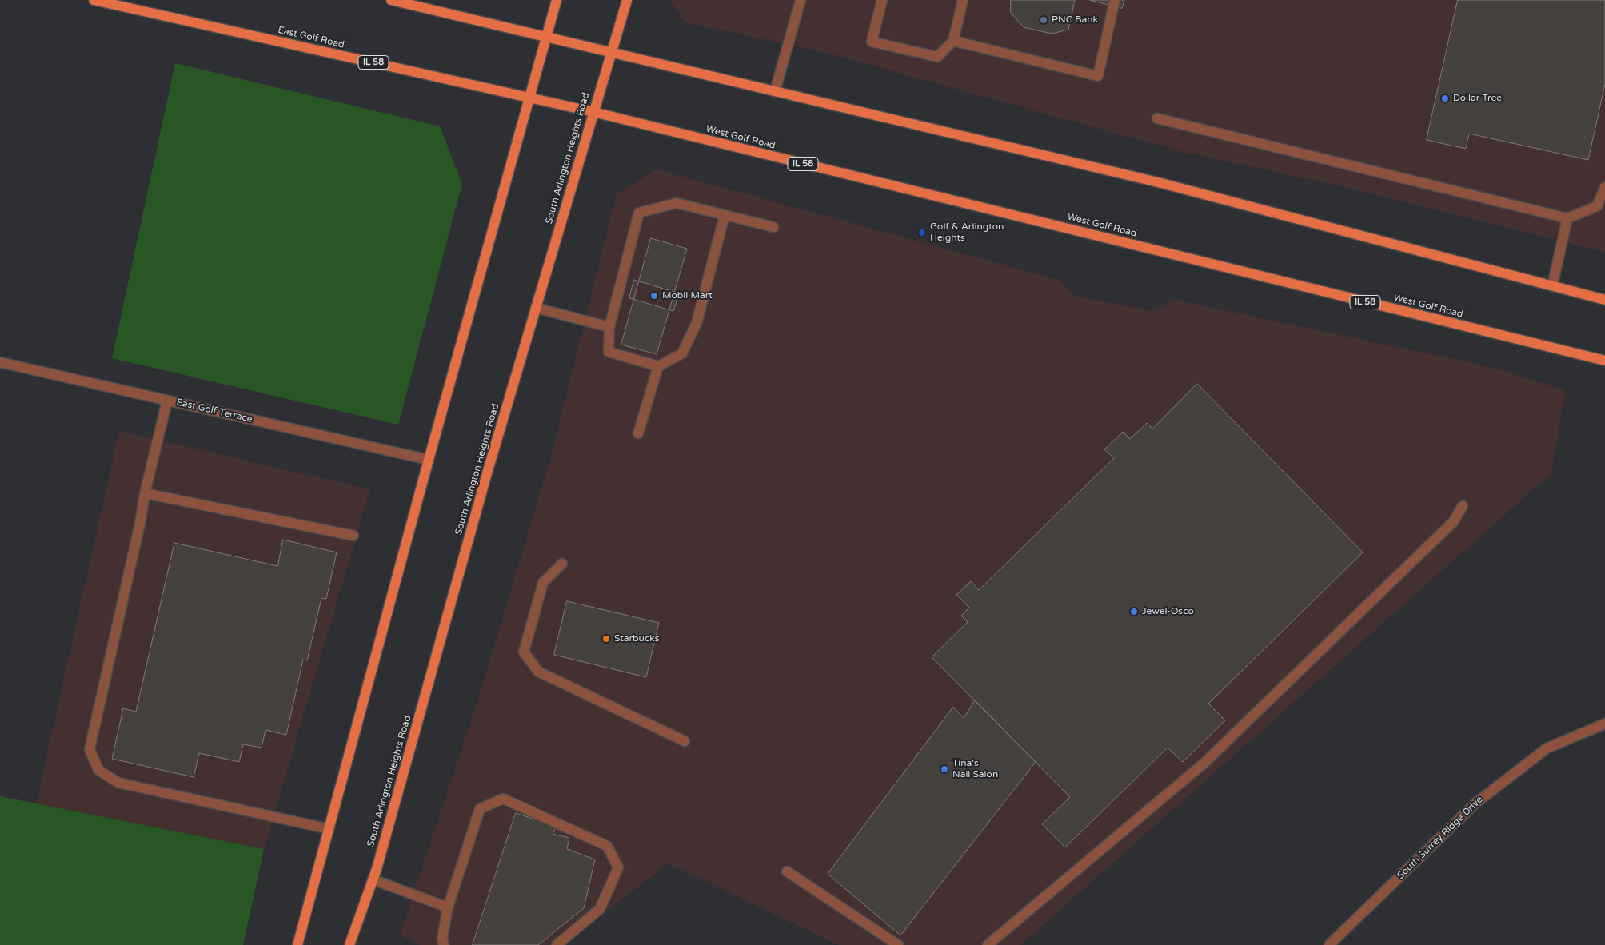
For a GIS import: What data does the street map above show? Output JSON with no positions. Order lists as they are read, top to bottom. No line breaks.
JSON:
{"streets":{"main road":["East Golf Road","IL 58","West Golf Road","South Arlington Heights Road"],"street":["East Golf Terrace","South Surrey Ridge Drive"]},"crossings":[["East Golf Road","West Golf Road"],["East Golf Road","South Arlington Heights Road"],["West Golf Road","South Arlington Heights Road"]],"places":["PNC Bank","Dollar Tree","Golf & Arlington Heights","Mobil Mart","Jewel-Osco","Starbucks","Tina's Nail Salon"]}
